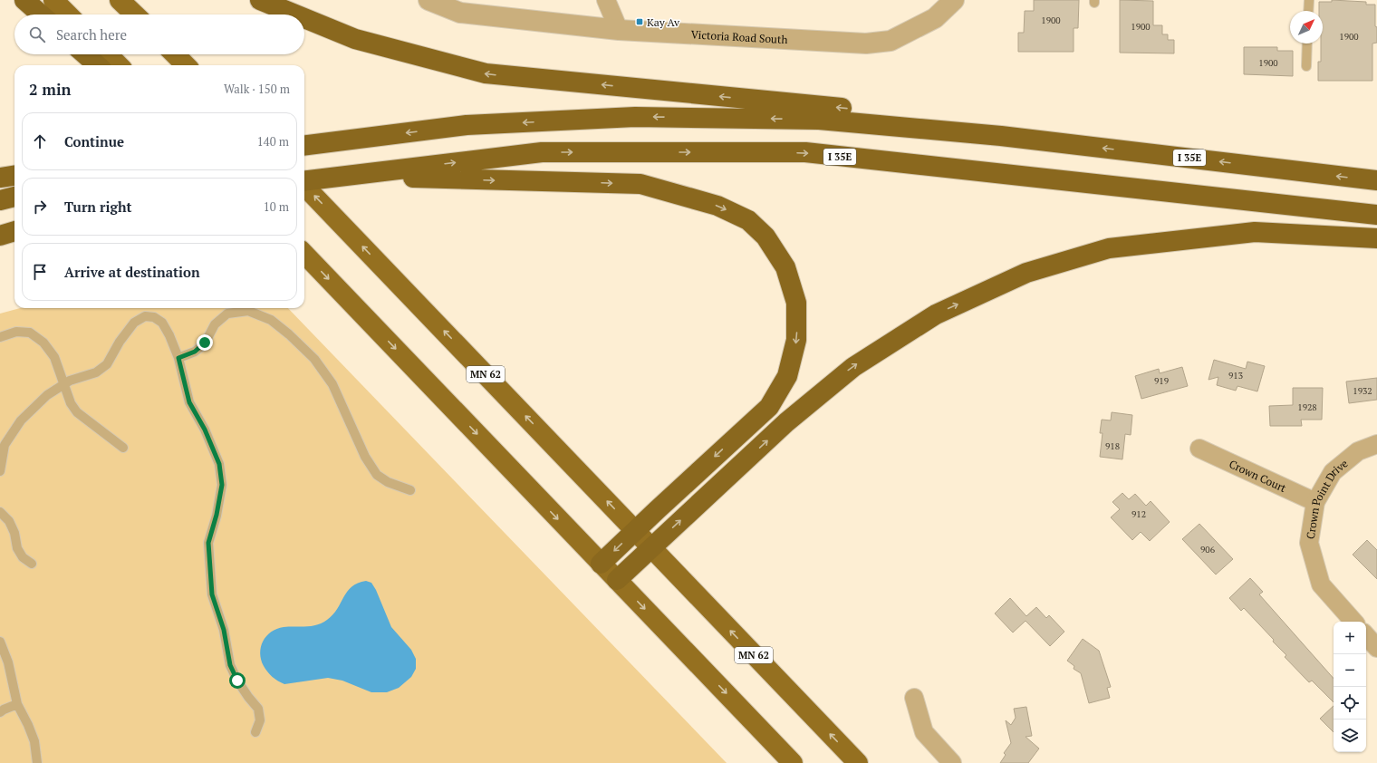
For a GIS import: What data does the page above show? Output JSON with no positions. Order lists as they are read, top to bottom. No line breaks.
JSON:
{"streets":{"highway":["I 35E","MN 62"],"street":["Victoria Road South","Crown Court","Crown Point Drive"]},"crossings":[["Crown Court","Crown Point Drive"]],"places":{"transit":["Kay Av"]},"house_numbers":["1900","1900","1900","1900","913","919","1932","1928","918","912","906"],"north":"top right","page":{"search":"Search here","heading":["2 min","Walk · 150 m"],"list":[["Continue","140 m"],["Turn right","10 m"],"Arrive at destination"],"map_buttons":["+","−"]}}
